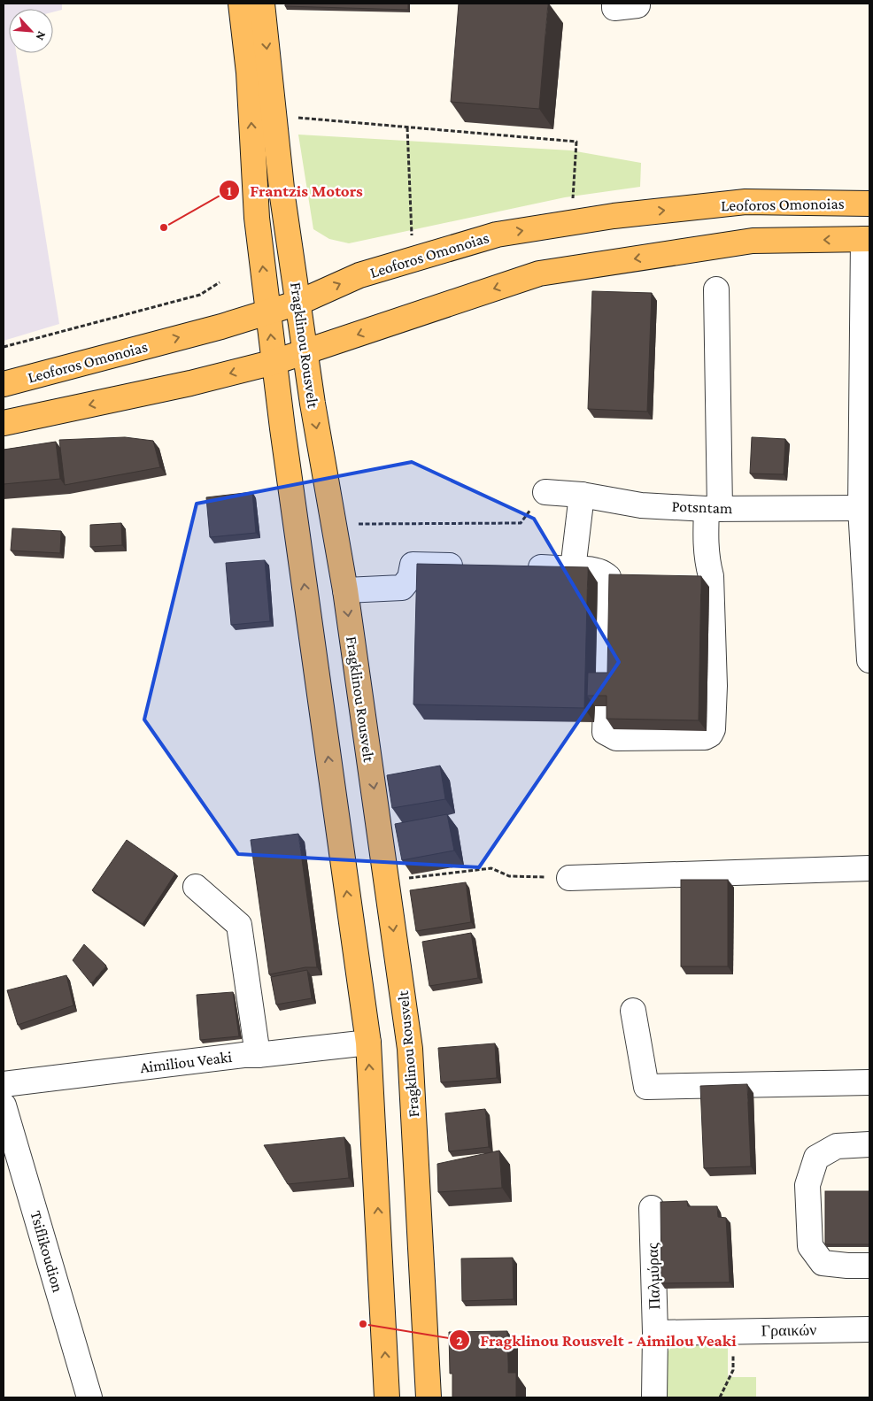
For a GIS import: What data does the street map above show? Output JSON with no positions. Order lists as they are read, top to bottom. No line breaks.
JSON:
{"streets":{"main road":["Leoforos Omonoias","Fragklinou Rousvelt"],"street":["Potsntam","Aimiliou Veaki","Tsiflikoudion","Παλμύρας","Γραικών"]},"crossings":[["Leoforos Omonoias","Fragklinou Rousvelt"],["Fragklinou Rousvelt","Aimiliou Veaki"],["Παλμύρας","Γραικών"]],"places":["Frantzis Motors","Fragklinou Rousvelt - Aimilou Veaki"],"north":"bottom right"}
